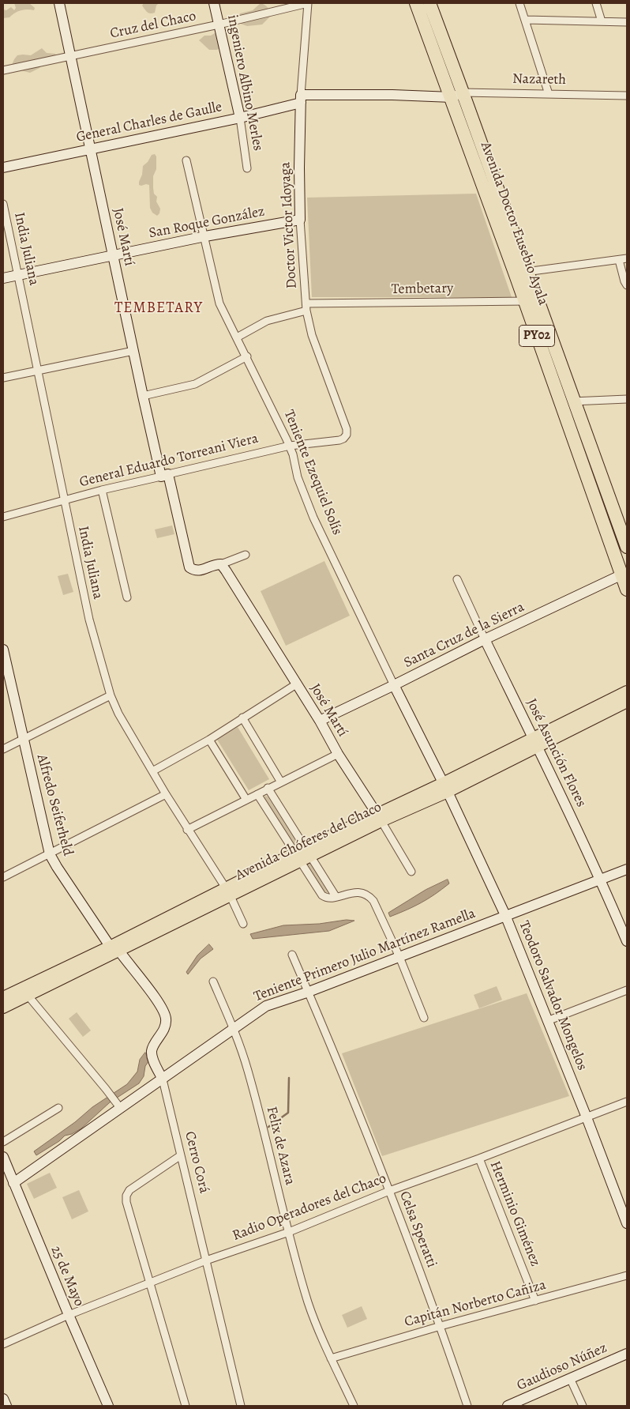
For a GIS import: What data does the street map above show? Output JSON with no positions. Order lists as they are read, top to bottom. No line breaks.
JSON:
{"streets":{"highway":["Avenida Doctor Eusebio Ayala","PY02"],"main road":["Avenida Chóferes del Chaco"],"street":["Cruz del Chaco","Nazareth","ingeniero Albino Merles","General Charles de Gaulle","San Roque González","Doctor Victor Idoyaga","José Martí","India Juliana","Tembetary","General Eduardo Torreani Viera","Teniente Ezequiel Solís","Santa Cruz de la Sierra","José Asunción Flores","Alfredo Seiferheld","Teniente Primero Julio Martínez Ramella","Teodoro Salvador Mongelos","Felix de Azara","Cerro Corá","Radio Operadores del Chaco","Herminio Giménez","Celsa Speratti","25 de Mayo","Capitán Norberto Cañiza","Gaudioso Núñez"]},"crossings":[["Cruz del Chaco","ingeniero Albino Merles"],["Cruz del Chaco","Doctor Victor Idoyaga"],["Cruz del Chaco","José Martí"],["Nazareth","General Charles de Gaulle"],["Nazareth","Avenida Doctor Eusebio Ayala"],["ingeniero Albino Merles","General Charles de Gaulle"],["General Charles de Gaulle","Avenida Doctor Eusebio Ayala"],["General Charles de Gaulle","Doctor Victor Idoyaga"],["General Charles de Gaulle","José Martí"],["San Roque González","Doctor Victor Idoyaga"],["San Roque González","José Martí"],["San Roque González","India Juliana"],["San Roque González","Teniente Ezequiel Solís"],["Avenida Doctor Eusebio Ayala","Tembetary"],["Avenida Doctor Eusebio Ayala","Santa Cruz de la Sierra"],["Doctor Victor Idoyaga","Tembetary"],["Doctor Victor Idoyaga","General Eduardo Torreani Viera"],["José Martí","General Eduardo Torreani Viera"],["José Martí","Santa Cruz de la Sierra"],["José Martí","Avenida Chóferes del Chaco"],["India Juliana","General Eduardo Torreani Viera"],["India Juliana","Avenida Chóferes del Chaco"],["Tembetary","Teniente Ezequiel Solís"],["General Eduardo Torreani Viera","Teniente Ezequiel Solís"],["Teniente Ezequiel Solís","Santa Cruz de la Sierra"],["Teniente Ezequiel Solís","Avenida Chóferes del Chaco"],["Teniente Ezequiel Solís","Teodoro Salvador Mongelos"],["Santa Cruz de la Sierra","José Asunción Flores"],["José Asunción Flores","Avenida Chóferes del Chaco"],["José Asunción Flores","Teniente Primero Julio Martínez Ramella"],["Alfredo Seiferheld","Avenida Chóferes del Chaco"],["Alfredo Seiferheld","Cerro Corá"],["Avenida Chóferes del Chaco","Teodoro Salvador Mongelos"],["Avenida Chóferes del Chaco","Cerro Corá"],["Teniente Primero Julio Martínez Ramella","Teodoro Salvador Mongelos"],["Teniente Primero Julio Martínez Ramella","Felix de Azara"],["Teniente Primero Julio Martínez Ramella","Cerro Corá"],["Teniente Primero Julio Martínez Ramella","Celsa Speratti"],["Teniente Primero Julio Martínez Ramella","25 de Mayo"],["Teodoro Salvador Mongelos","Radio Operadores del Chaco"],["Felix de Azara","Radio Operadores del Chaco"],["Felix de Azara","Capitán Norberto Cañiza"],["Cerro Corá","Radio Operadores del Chaco"],["Radio Operadores del Chaco","Herminio Giménez"],["Radio Operadores del Chaco","Celsa Speratti"],["Radio Operadores del Chaco","25 de Mayo"],["Herminio Giménez","Capitán Norberto Cañiza"],["Celsa Speratti","Capitán Norberto Cañiza"]],"districts":["TEMBETARY"]}
